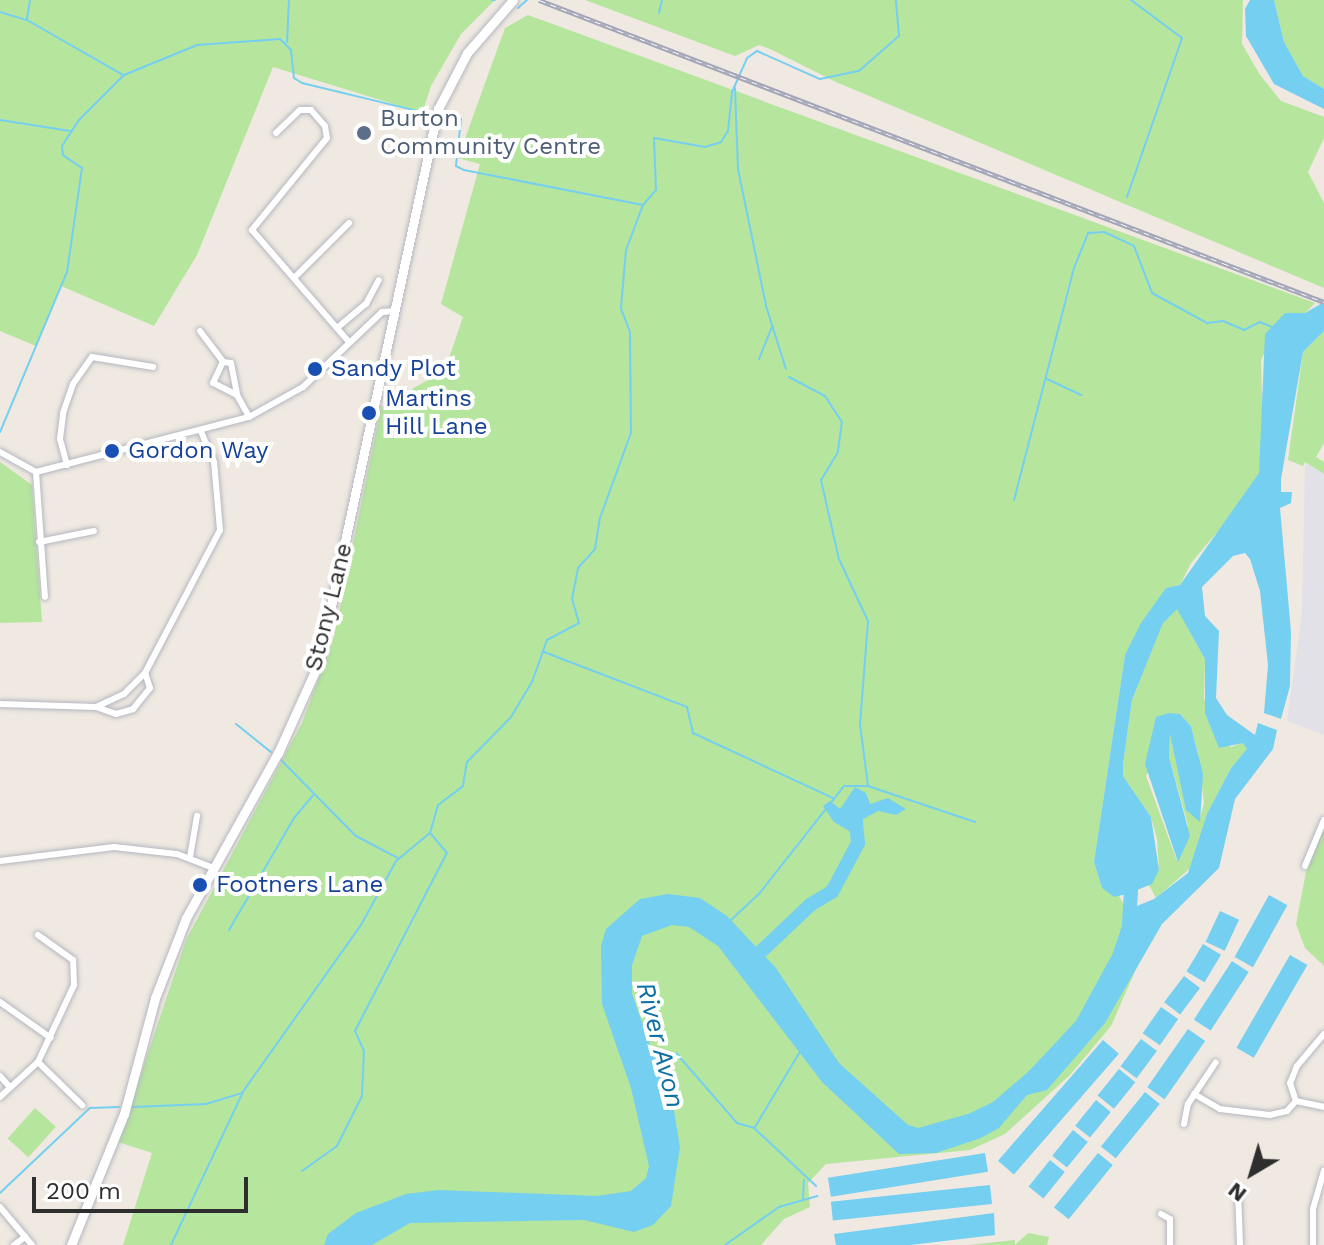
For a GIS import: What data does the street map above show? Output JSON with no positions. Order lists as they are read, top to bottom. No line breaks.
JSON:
{"streets":{"main road":["Stony Lane"]},"water":["River Avon"],"places":["Burton Community Centre","Sandy Plot","Martins Hill Lane","Gordon Way","Footners Lane"],"scale_bar":"200 m","north":"bottom left"}
